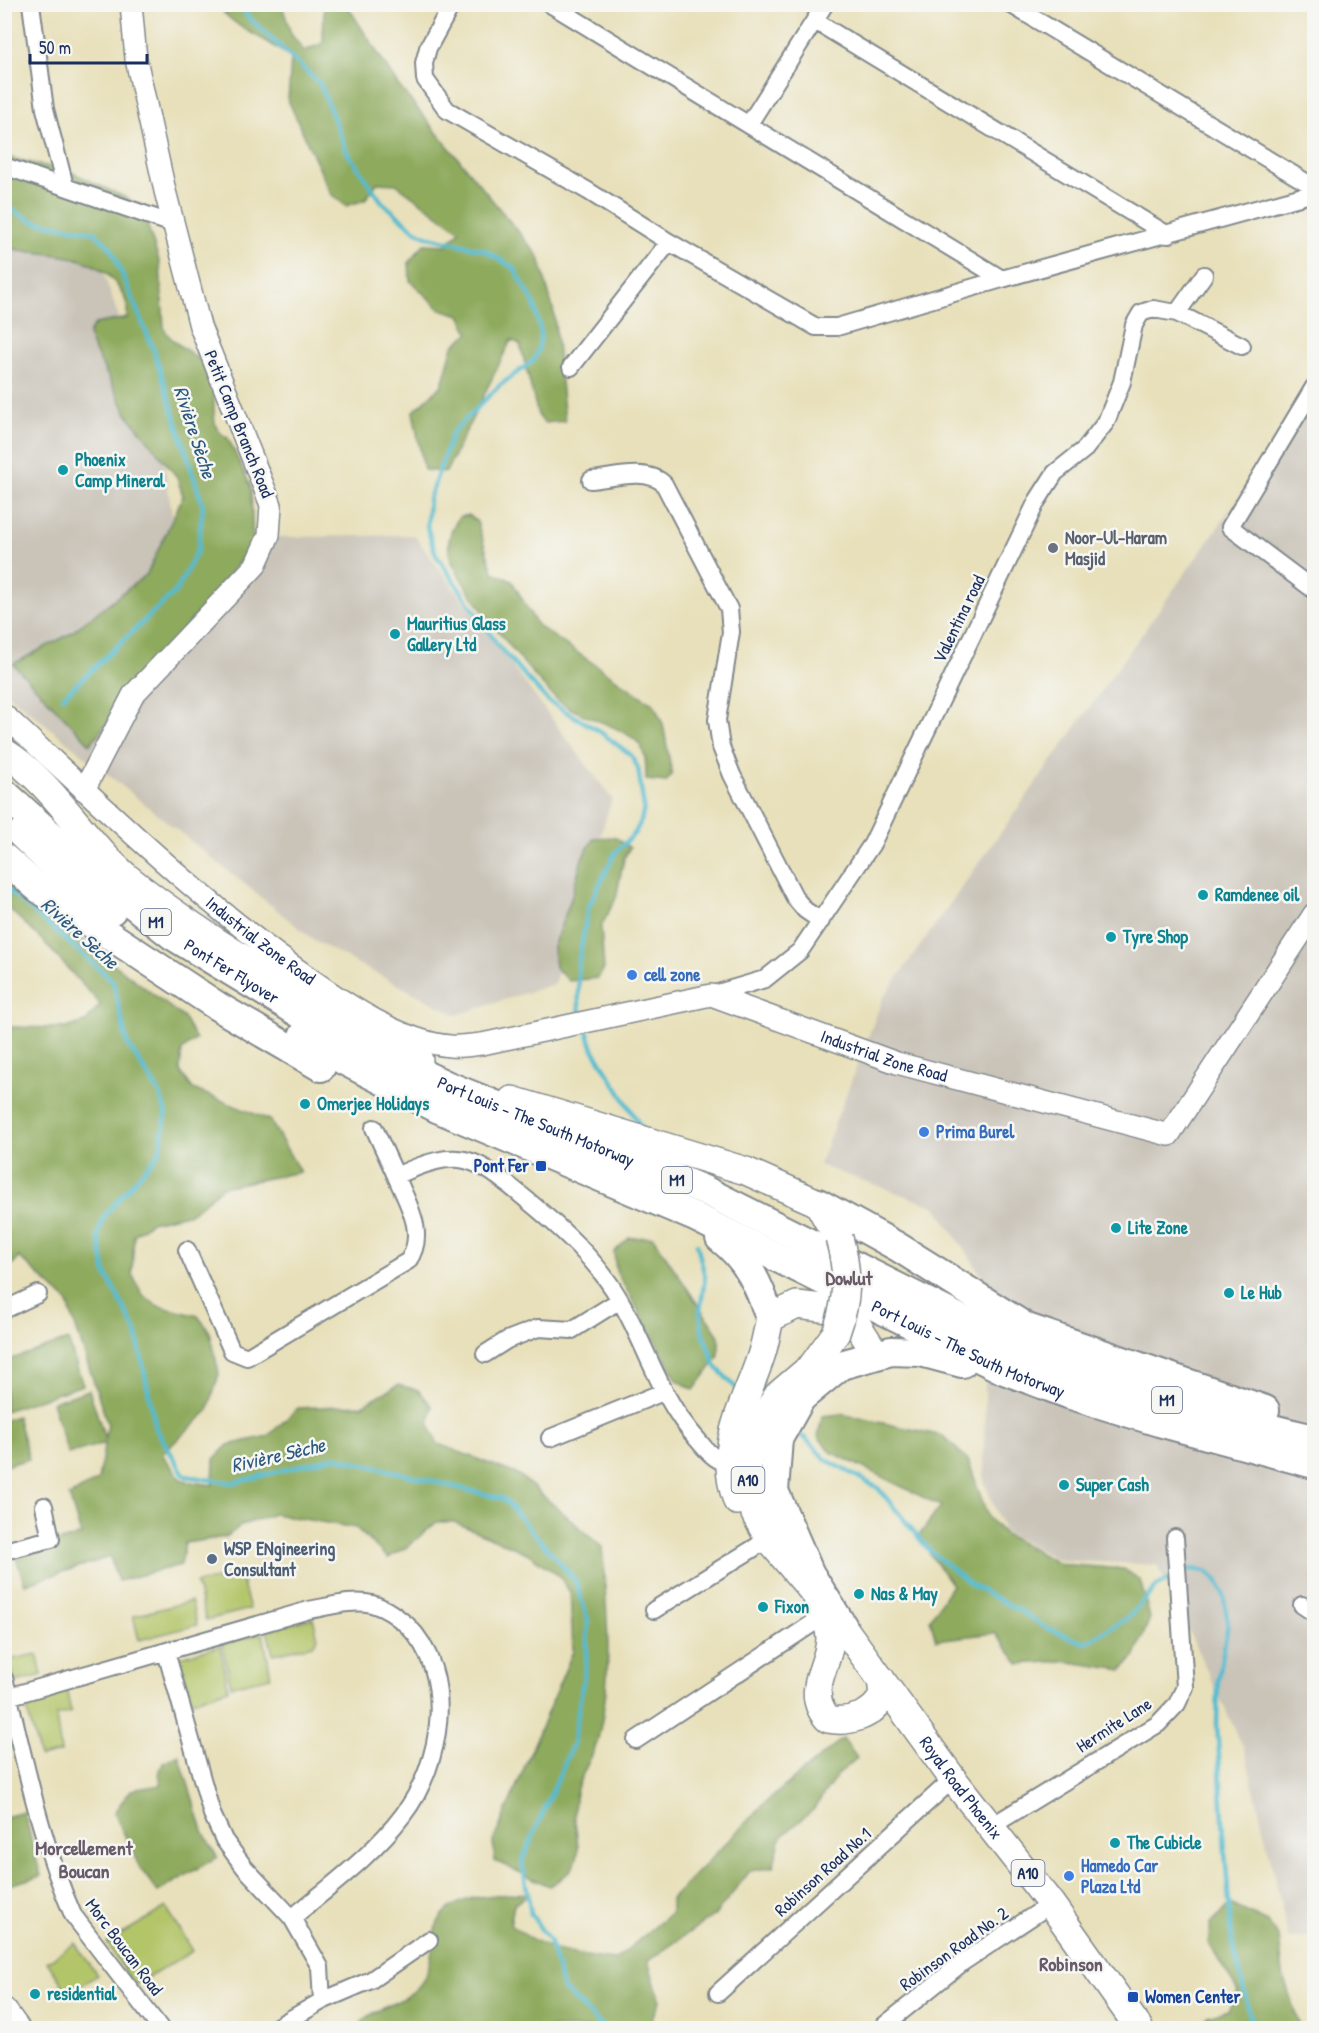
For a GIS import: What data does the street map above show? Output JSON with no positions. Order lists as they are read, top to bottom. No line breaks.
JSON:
{"streets":{"highway":["M1","Pont Fer Flyover","Port Louis – The South Motorway"],"main road":["A10","Royal Road Phoenix"],"street":["Petit Camp Branch Road","Valentina road","Industrial Zone Road","Hermite Lane","Robinson Road No.1","Morc Boucan Road","Robinson Road No. 2"]},"crossings":[["Petit Camp Branch Road","Industrial Zone Road"],["Valentina road","Industrial Zone Road"],["Pont Fer Flyover","Port Louis – The South Motorway"],["A10","Royal Road Phoenix"],["Hermite Lane","Royal Road Phoenix"],["Royal Road Phoenix","Robinson Road No.1"],["Royal Road Phoenix","Robinson Road No. 2"]],"districts":["Dowlut","Morcellement Boucan","Robinson"],"water":["Rivière Sèche"],"places":{"other":["Phoenix Camp Mineral","Noor-Ul-Haram Masjid","Mauritius Glass Gallery Ltd","Ramdenee oil","Tyre Shop","cell zone","Omerjee Holidays","Prima Burel","Lite Zone","Le Hub","Super Cash","WSP ENgineering Consultant","Nas & May","Fixon","The Cubicle","Hamedo Car Plaza Ltd","residential"],"transit":["Pont Fer","Women Center"]},"scale_bar":"50 m"}
